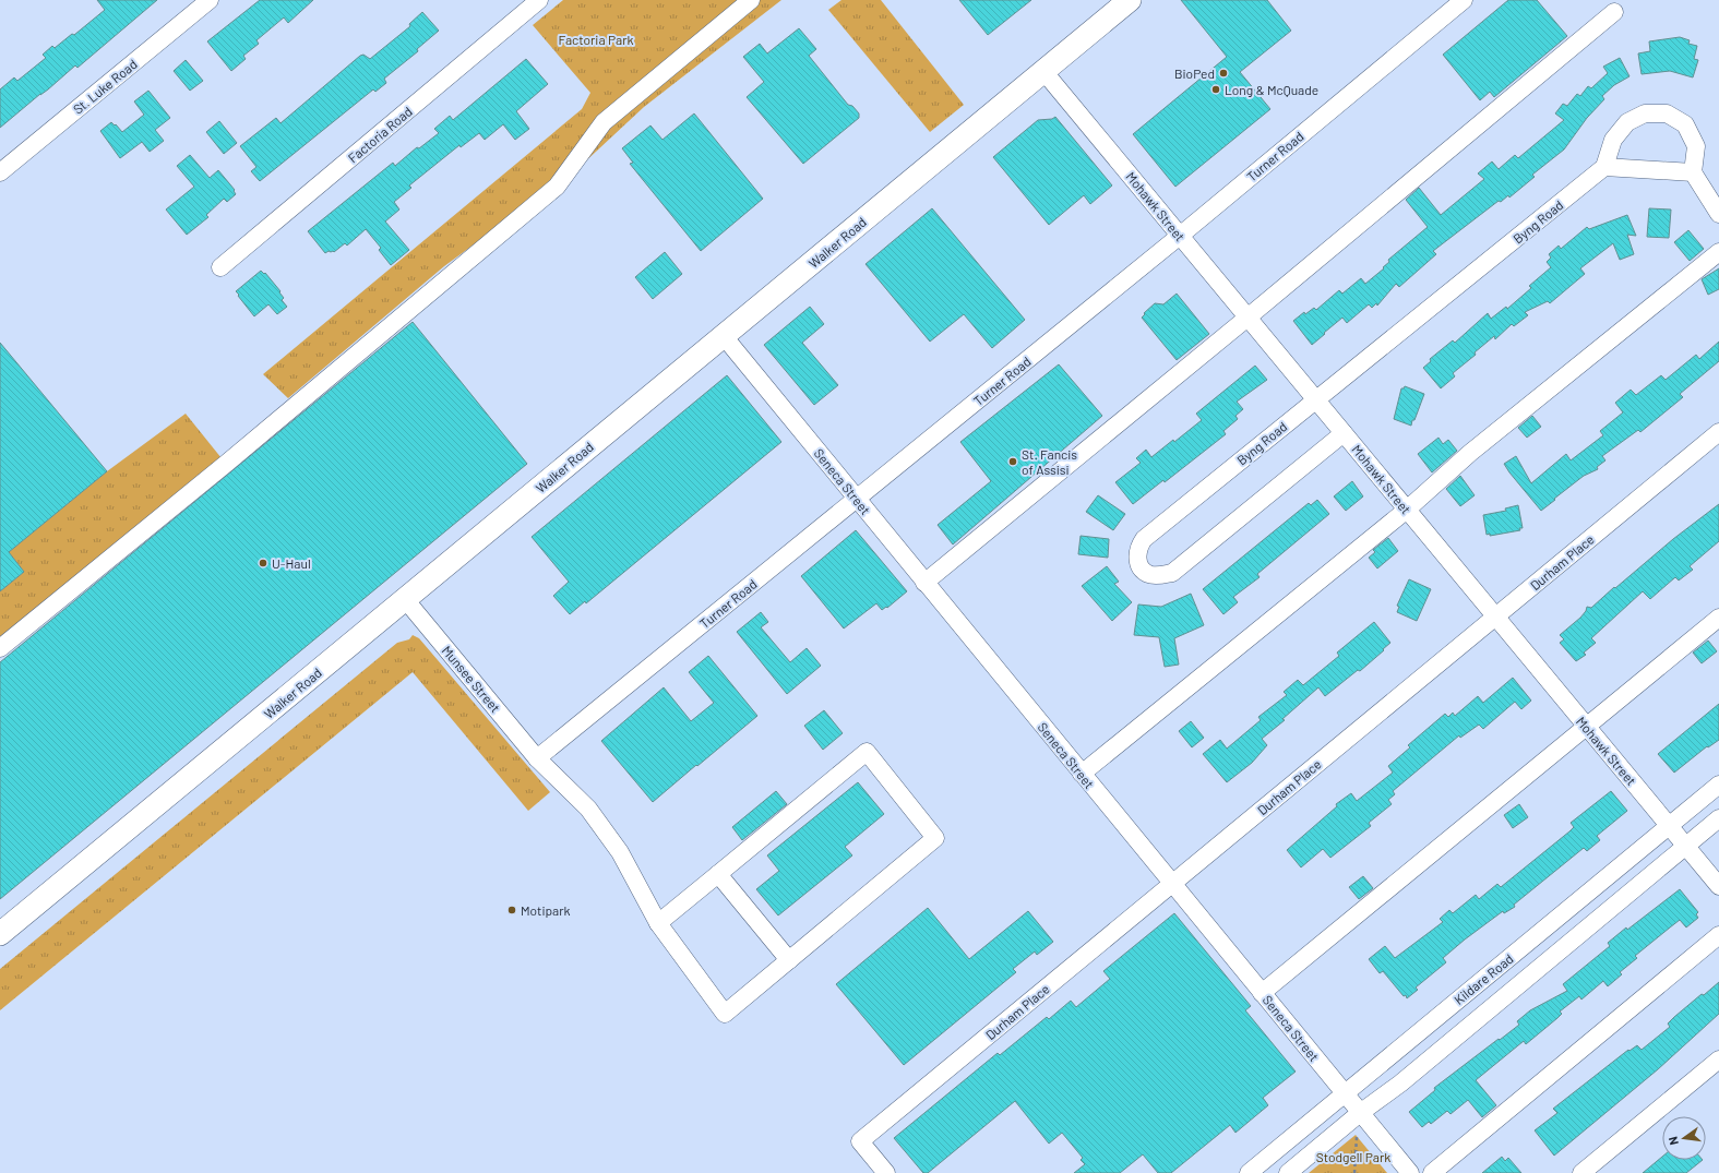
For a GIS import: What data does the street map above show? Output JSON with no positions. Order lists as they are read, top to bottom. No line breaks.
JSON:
{"streets":{"main road":["Walker Road"],"street":["St. Luke Road","Factoria Road","Turner Road","Mohawk Street","Byng Road","Seneca Street","Durham Place","Munsee Street","Kildare Road"]},"crossings":[["Turner Road","Mohawk Street"],["Turner Road","Seneca Street"],["Turner Road","Munsee Street"],["Mohawk Street","Byng Road"],["Mohawk Street","Walker Road"],["Mohawk Street","Durham Place"],["Mohawk Street","Kildare Road"],["Walker Road","Seneca Street"],["Walker Road","Munsee Street"],["Seneca Street","Durham Place"],["Seneca Street","Kildare Road"]],"parks":["Factoria Park","Stodgell Park"],"places":["BioPed","Long & McQuade","St. Fancis of Assisi","U-Haul","Motipark"],"north":"left"}
